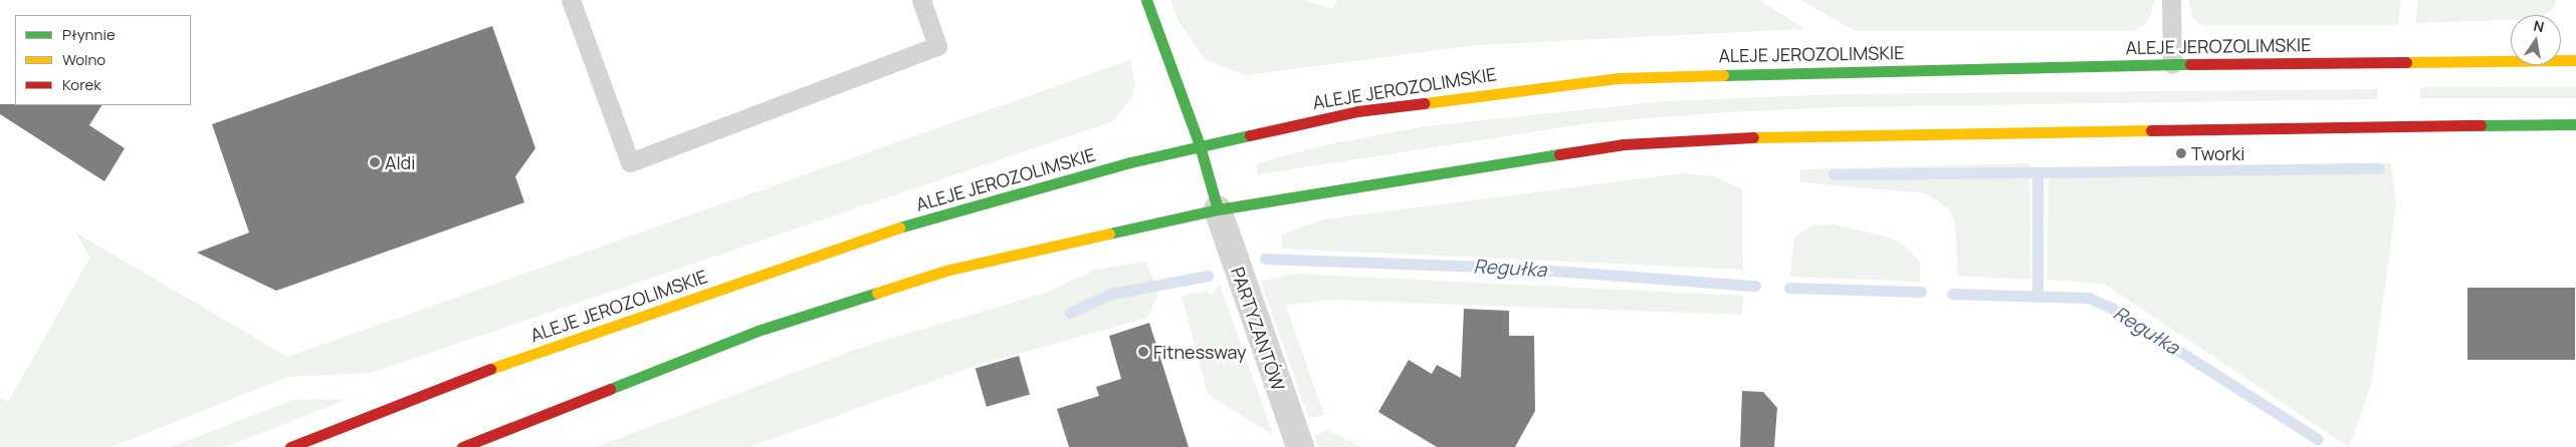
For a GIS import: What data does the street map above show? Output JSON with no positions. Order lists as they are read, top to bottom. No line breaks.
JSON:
{"streets":{"main road":["ALEJE JEROZOLIMSKIE"],"street":["PARTYZANTÓW"]},"water":["Regułka"],"places":["Tworki","Aldi","Fitnessway"],"legend":["Płynnie","Wolno","Korek"],"north":"top"}
